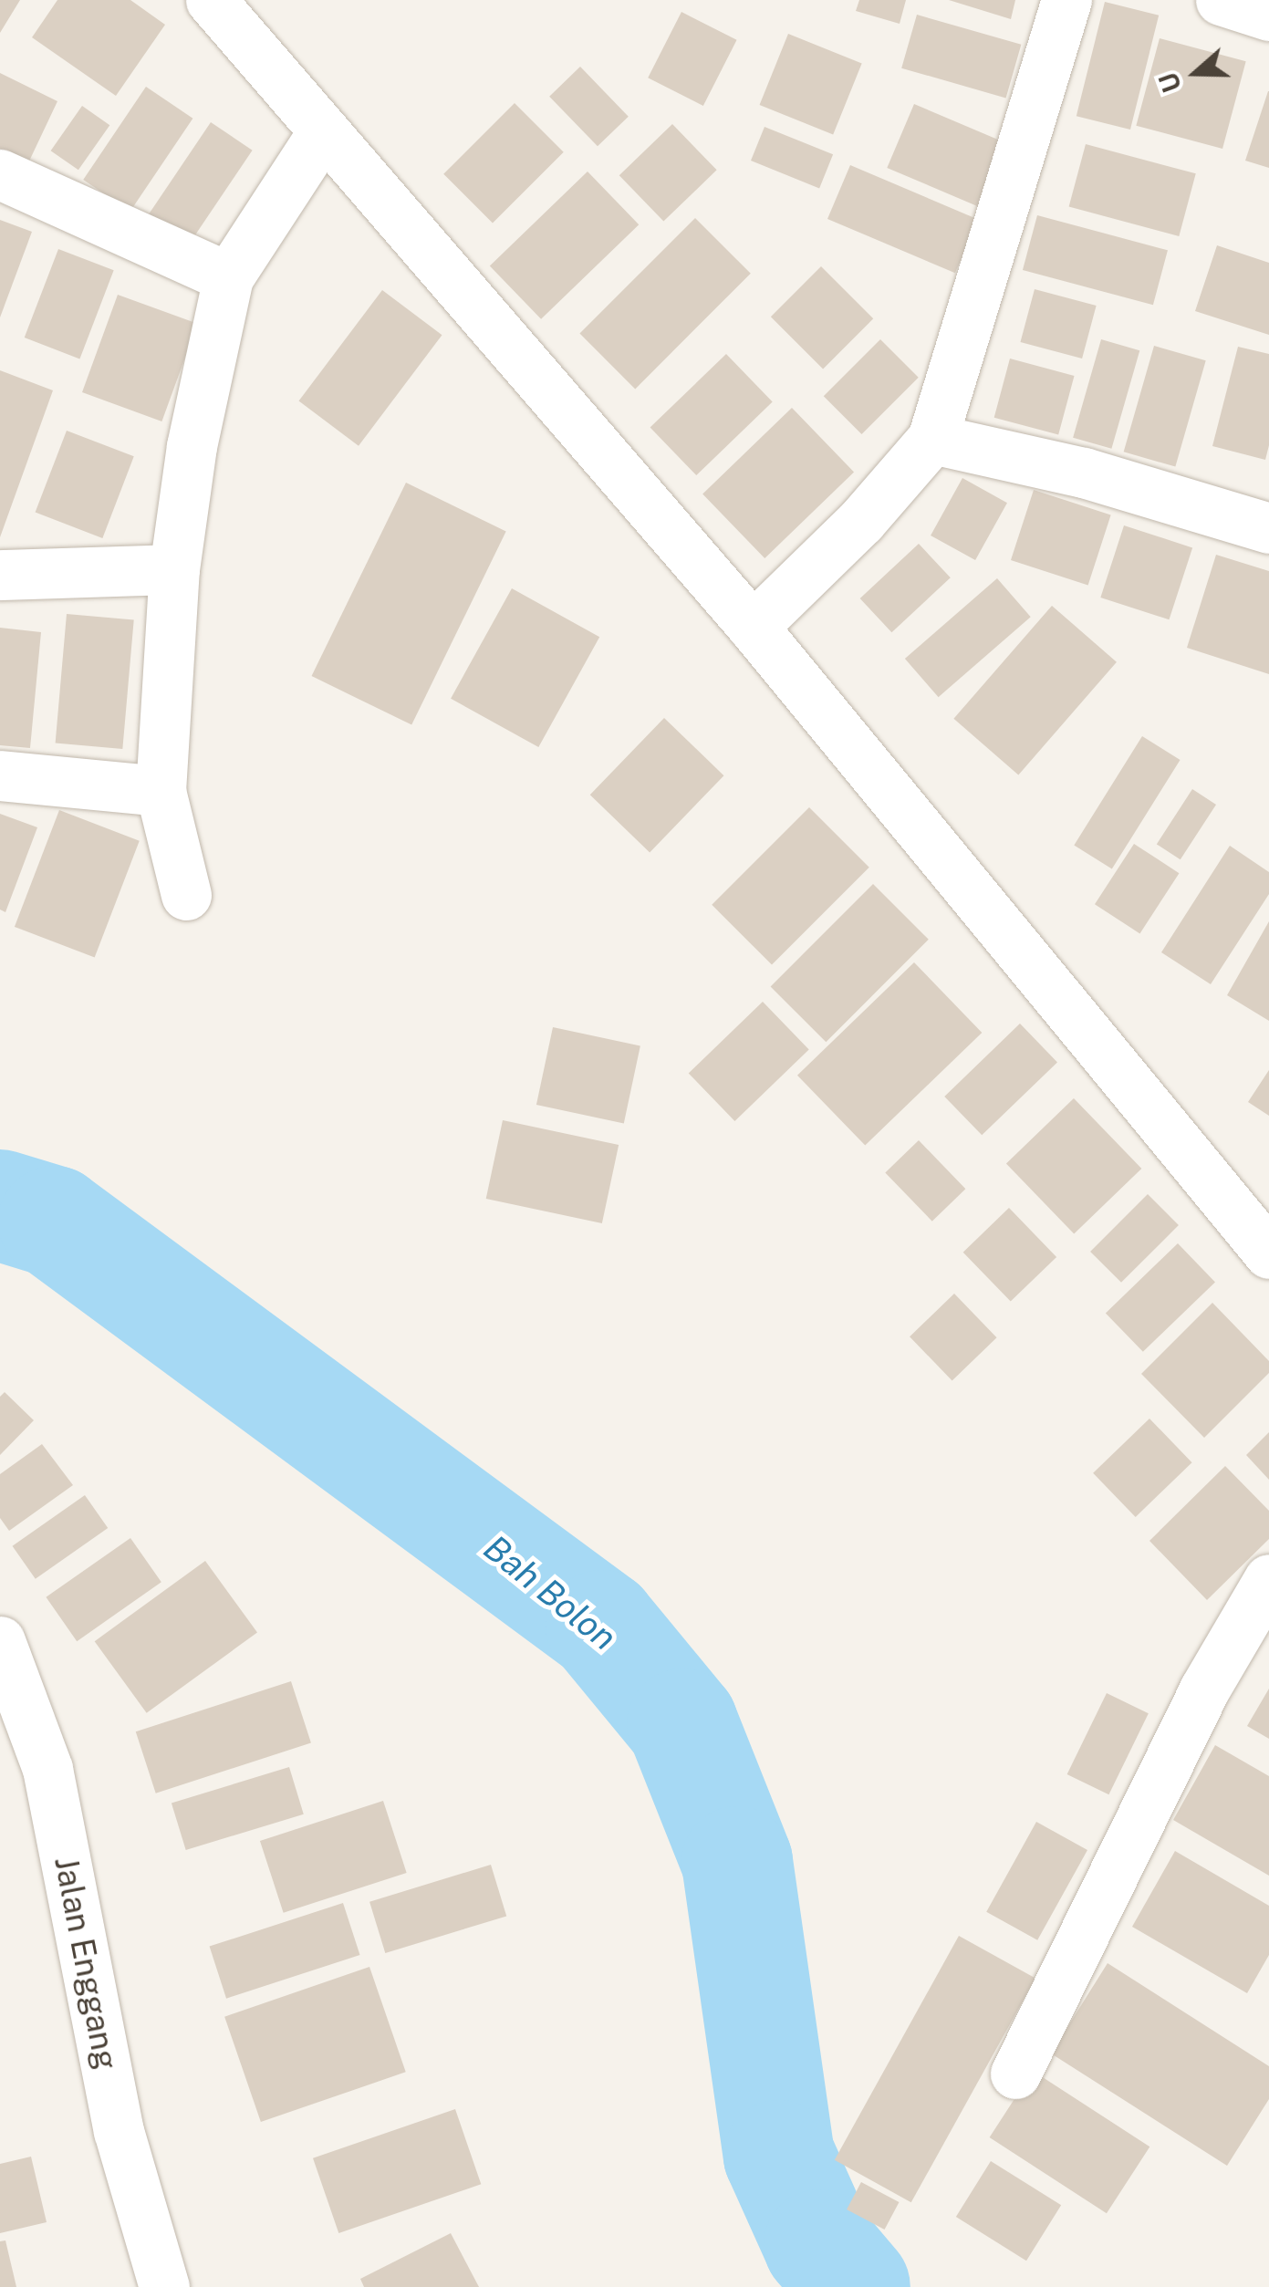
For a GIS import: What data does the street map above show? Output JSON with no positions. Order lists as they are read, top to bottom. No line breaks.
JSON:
{"streets":{"street":["Jalan Enggang"]},"water":["Bah Bolon"],"north":"left"}
